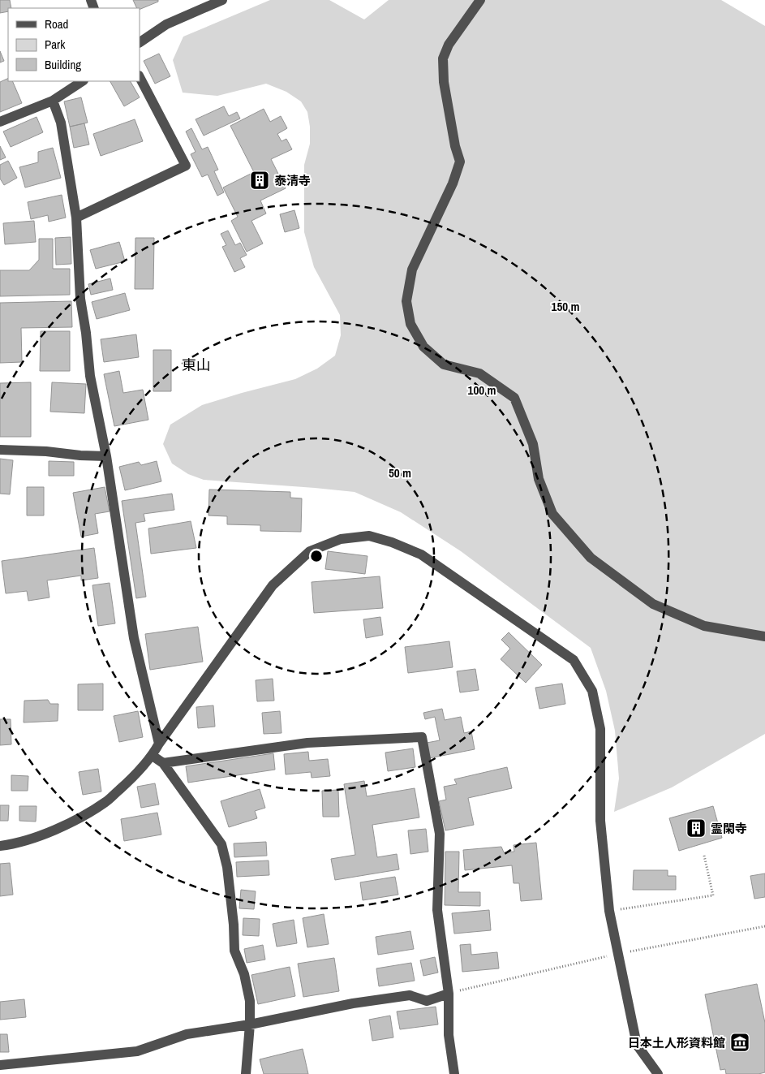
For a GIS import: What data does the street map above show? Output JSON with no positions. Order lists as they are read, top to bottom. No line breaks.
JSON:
{"districts":["東山"],"places":{"building":["泰清寺","霊閑寺"],"museum":["日本土人形資料館"]},"legend":["Road","Park","Building"],"rings":["150 m","100 m","50 m"]}
